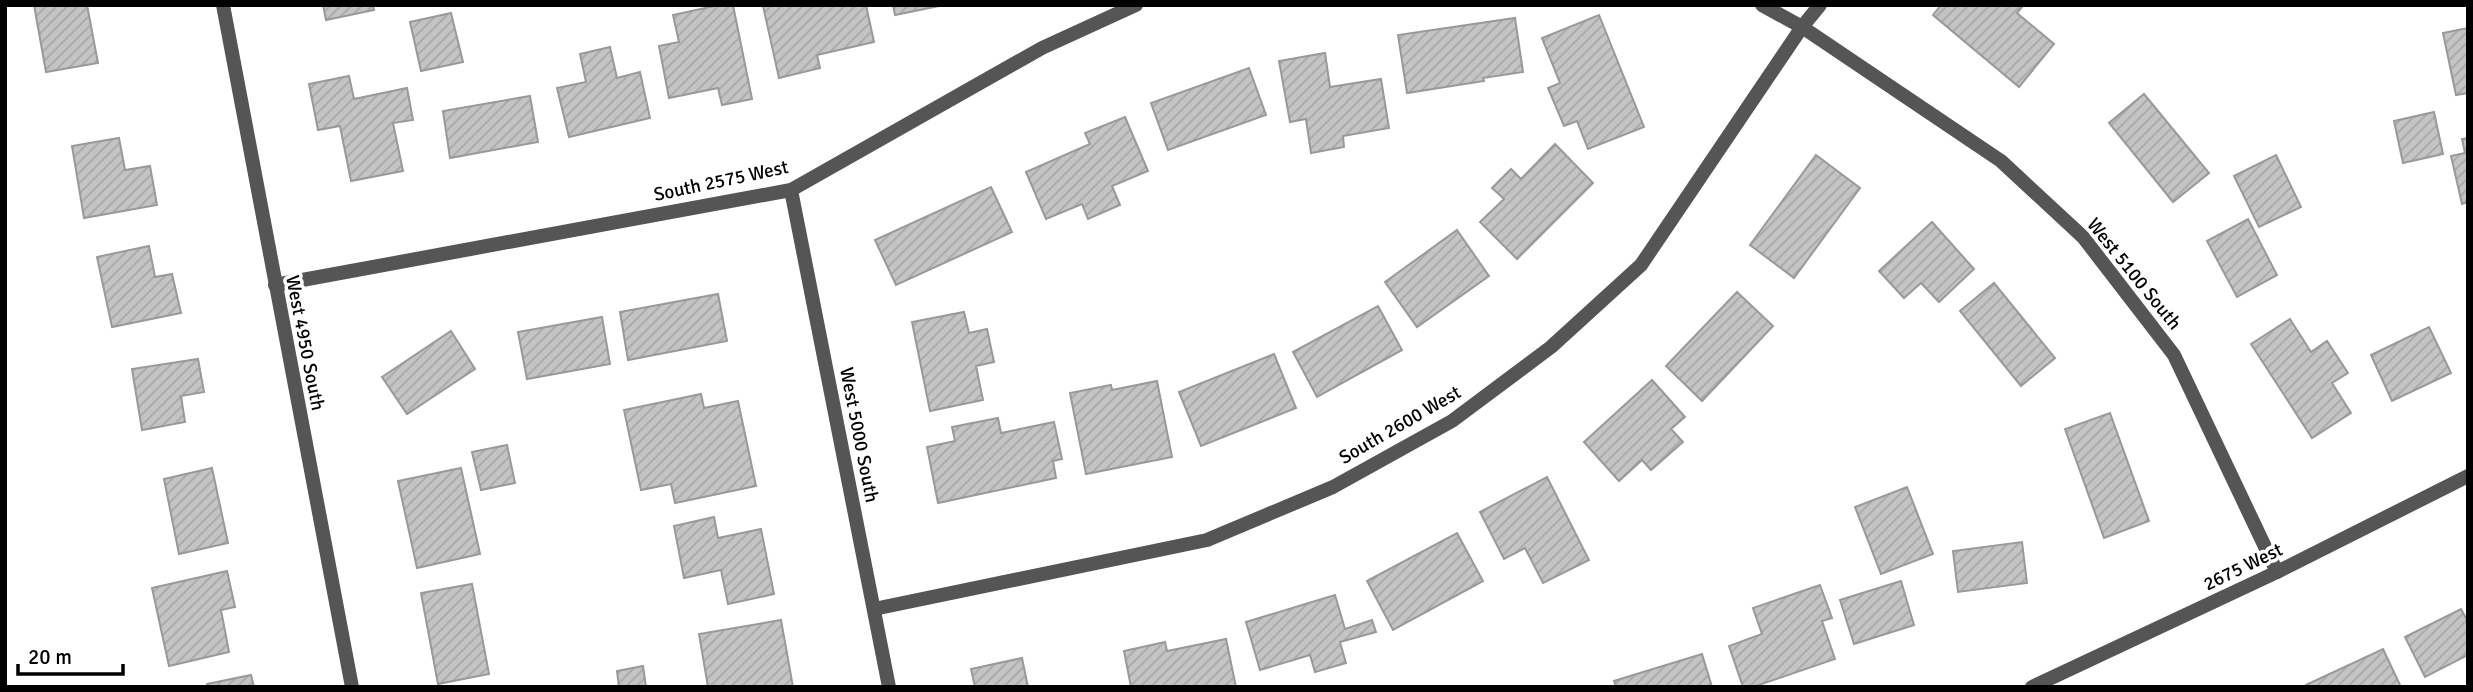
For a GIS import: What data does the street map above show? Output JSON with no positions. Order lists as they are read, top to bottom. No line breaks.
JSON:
{"streets":{"street":["South 2575 West","West 5100 South","West 4950 South","South 2600 West","West 5000 South","2675 West"]},"crossings":[["South 2575 West","West 4950 South"],["South 2575 West","West 5000 South"],["West 5100 South","South 2600 West"],["West 5100 South","2675 West"],["South 2600 West","West 5000 South"]],"scale_bar":"20 m"}
